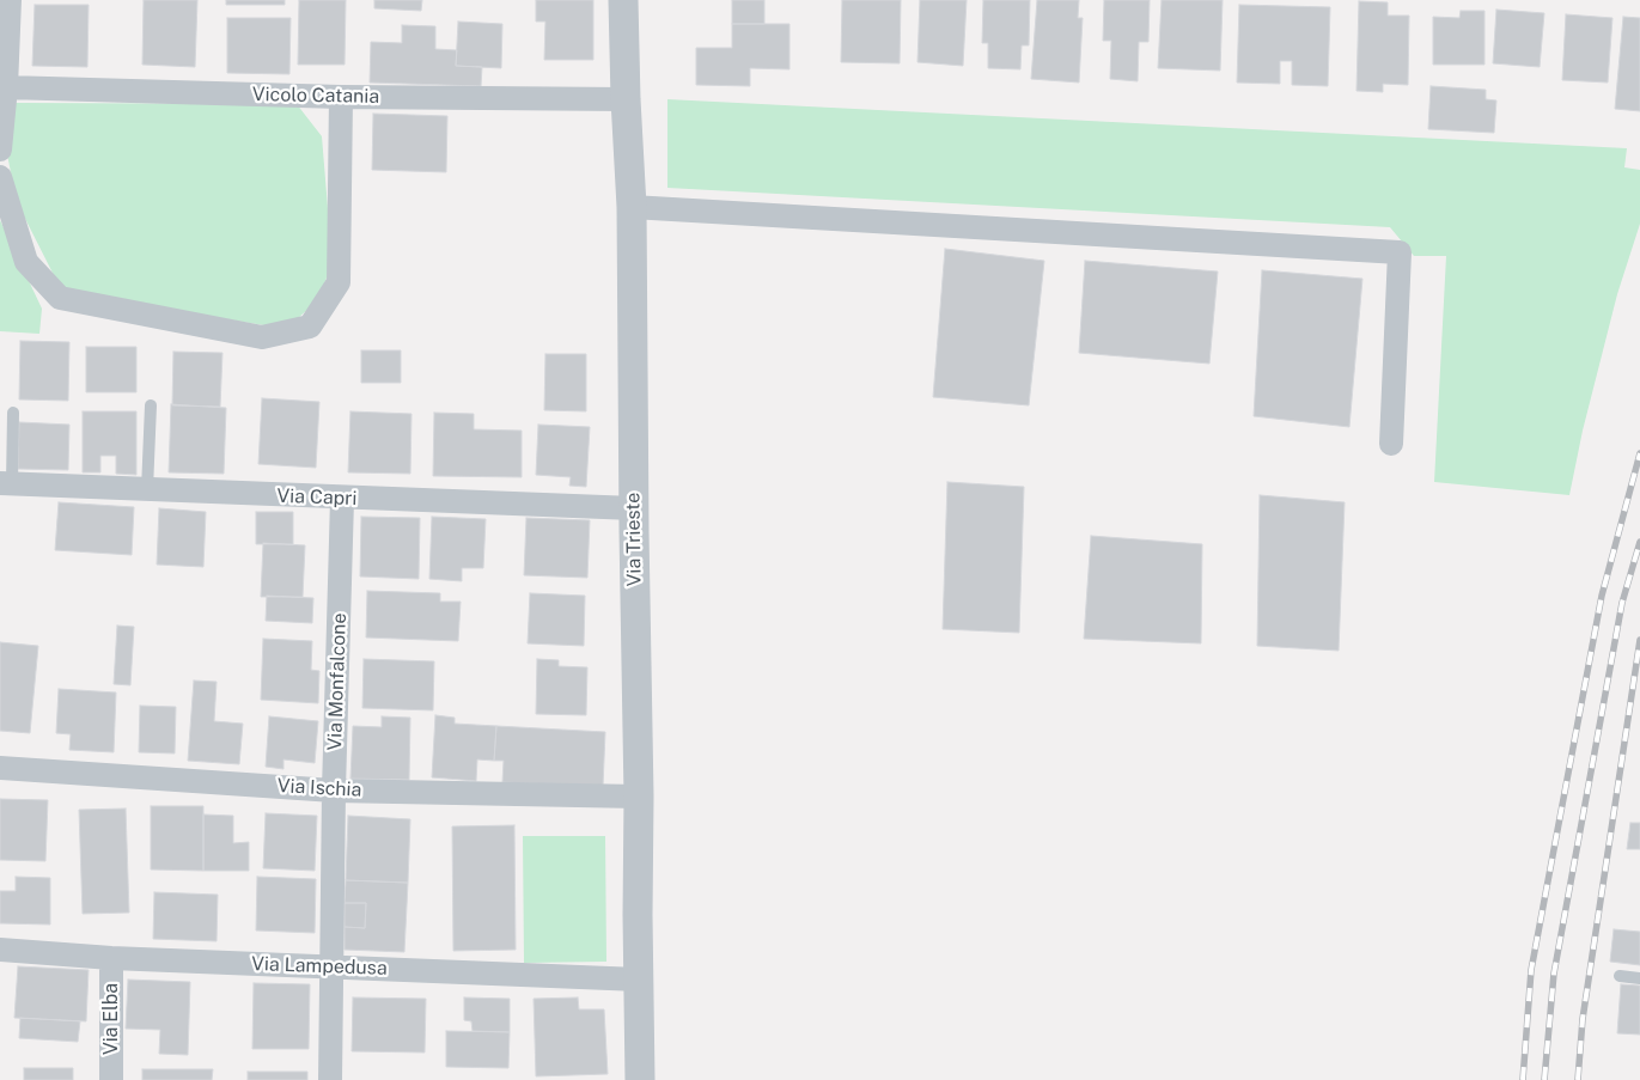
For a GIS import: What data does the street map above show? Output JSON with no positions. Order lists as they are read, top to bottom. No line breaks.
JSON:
{"streets":{"street":["Vicolo Catania","Via Capri","Via Trieste","Via Monfalcone","Via Ischia","Via Lampedusa","Via Elba"]},"crossings":[["Vicolo Catania","Via Trieste"],["Via Capri","Via Trieste"],["Via Capri","Via Monfalcone"],["Via Trieste","Via Ischia"],["Via Trieste","Via Lampedusa"],["Via Monfalcone","Via Ischia"],["Via Monfalcone","Via Lampedusa"],["Via Lampedusa","Via Elba"]]}
